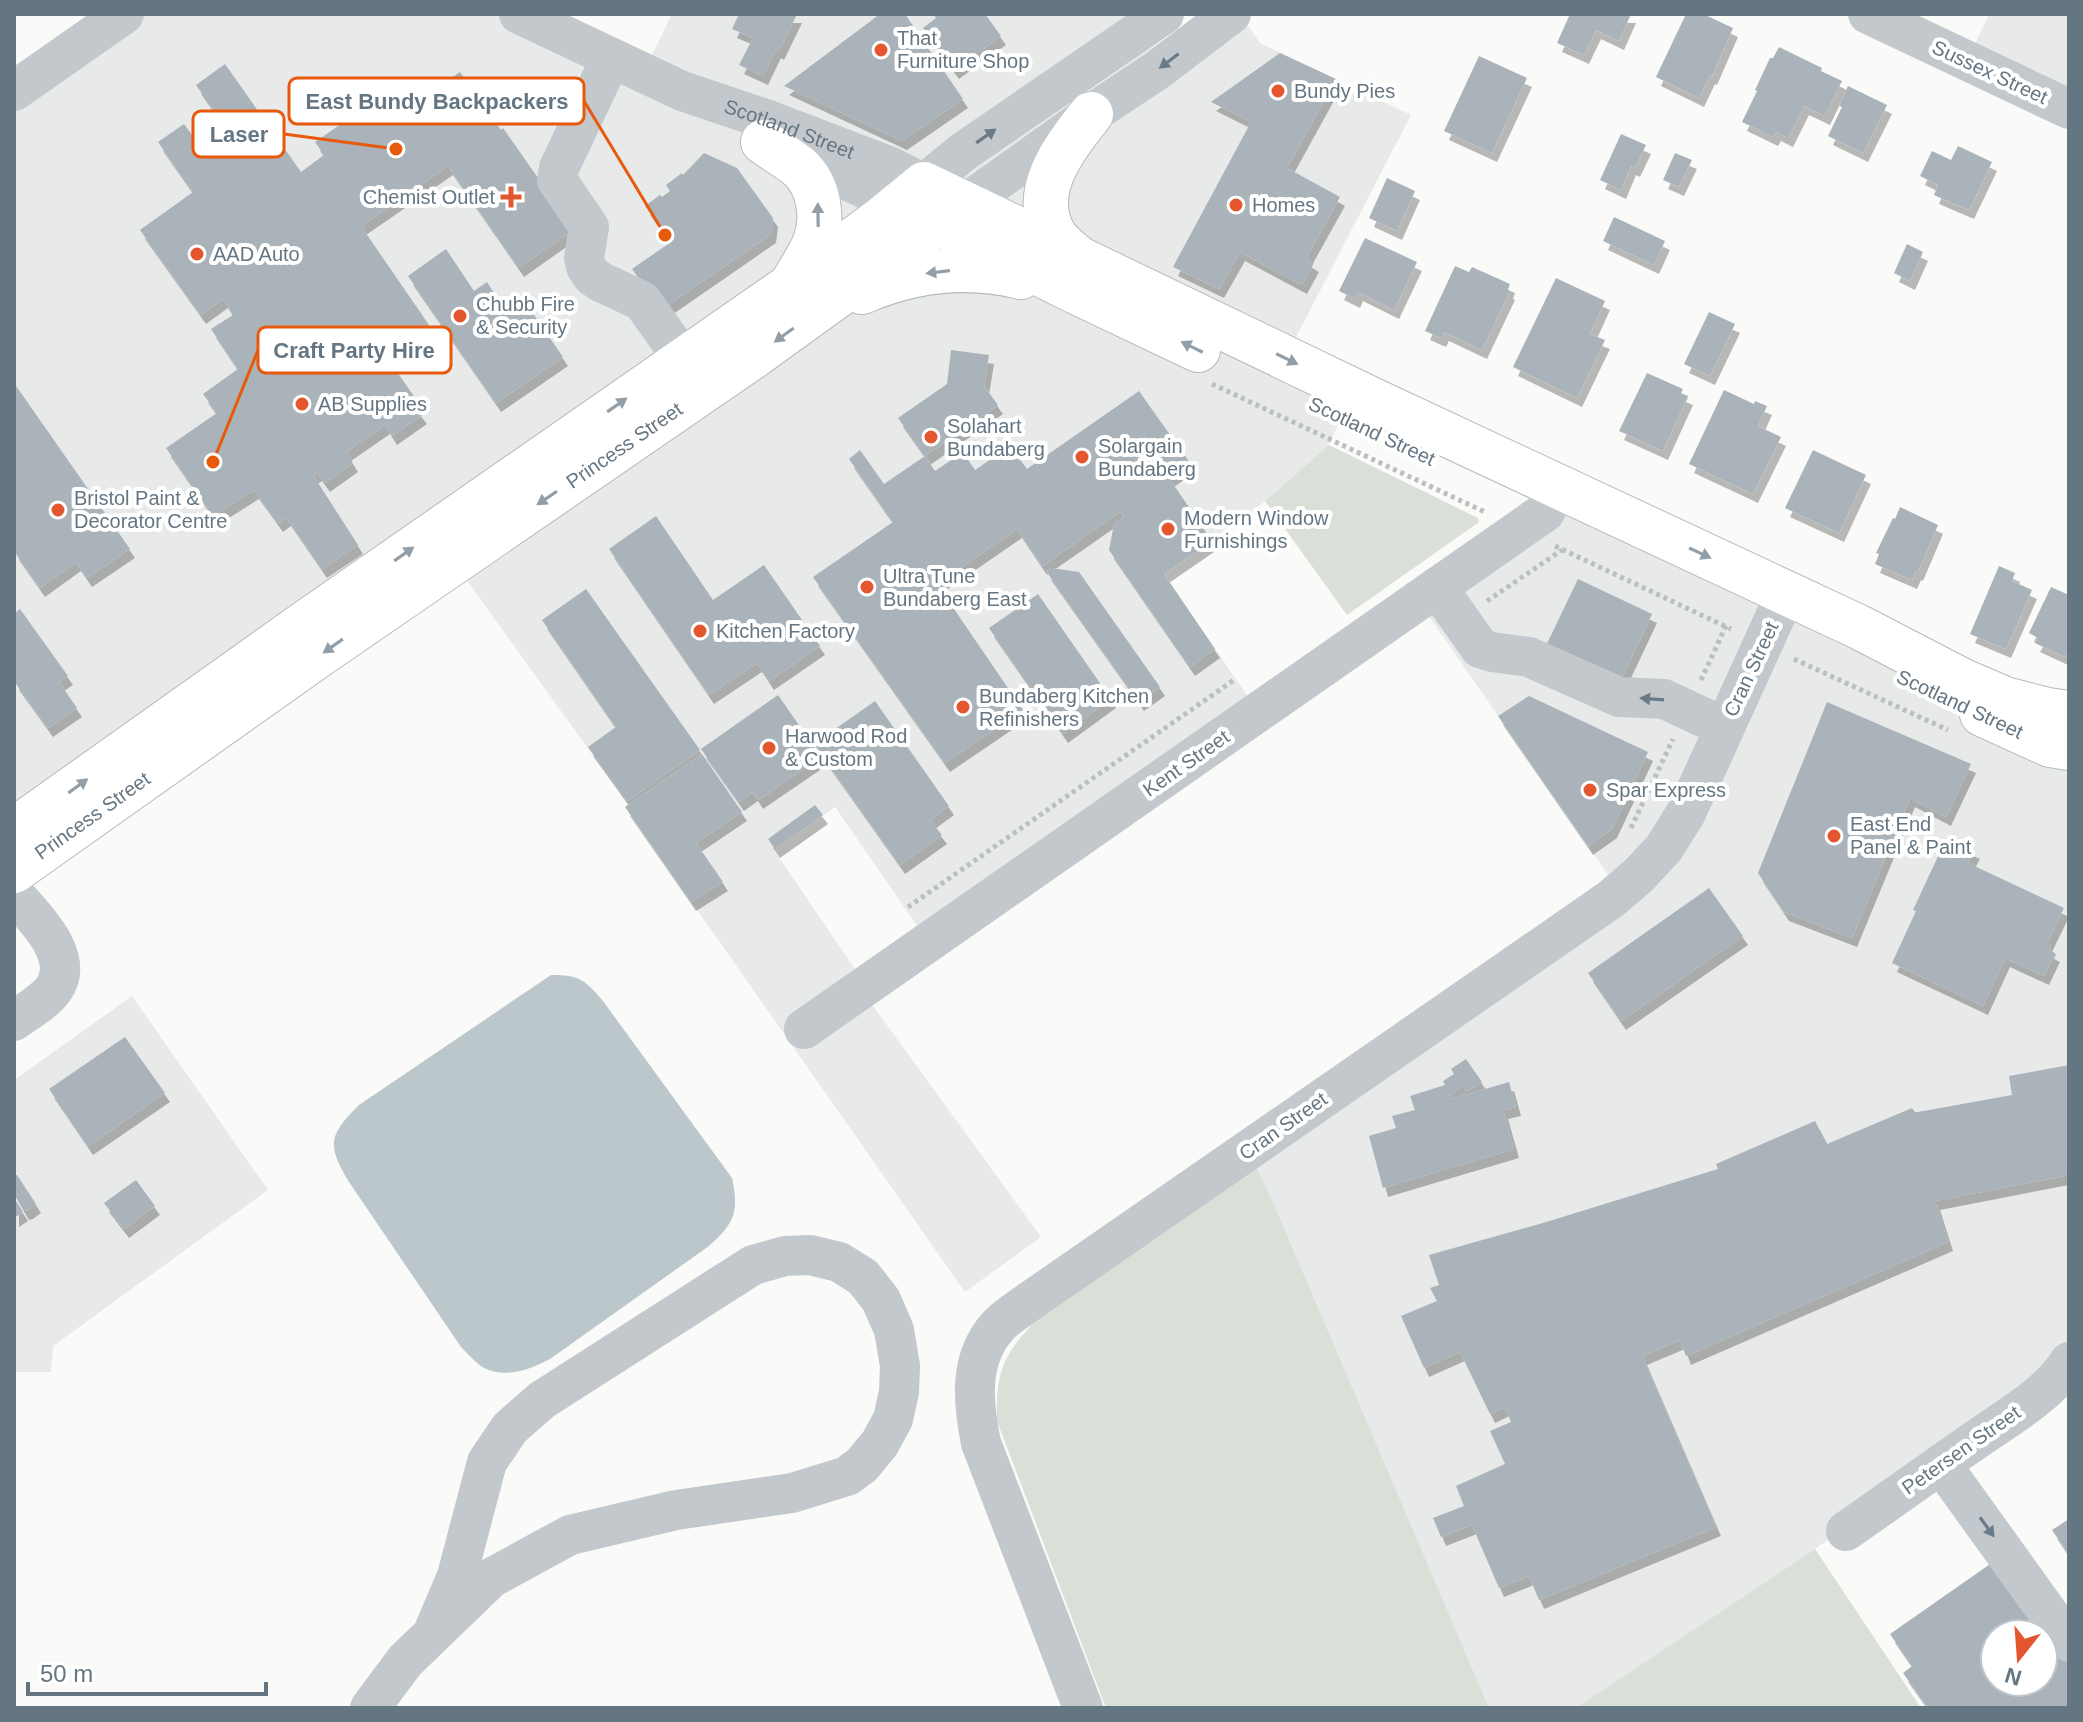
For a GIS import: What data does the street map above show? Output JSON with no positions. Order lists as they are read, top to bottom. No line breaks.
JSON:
{"streets":{"main road":["Scotland Street","Princess Street"],"street":["Sussex Street","Cran Street","Kent Street","Petersen Street"]},"crossings":[["Scotland Street","Princess Street"],["Scotland Street","Cran Street"],["Scotland Street","Kent Street"]],"places":{"other":["That Furniture Shop","Bundy Pies","Laser","Homes","East Bundy Backpackers","AAD Auto","Chubb Fire & Security","AB Supplies","Solahart Bundaberg","Solargain Bundaberg","Craft Party Hire","Bristol Paint & Decorator Centre","Modern Window Furnishings","Ultra Tune Bundaberg East","Kitchen Factory","Bundaberg Kitchen Refinishers","Harwood Rod & Custom","Spar Express","East End Panel & Paint"],"health":["Chemist Outlet"]},"scale_bar":"50 m","north":"bottom"}
